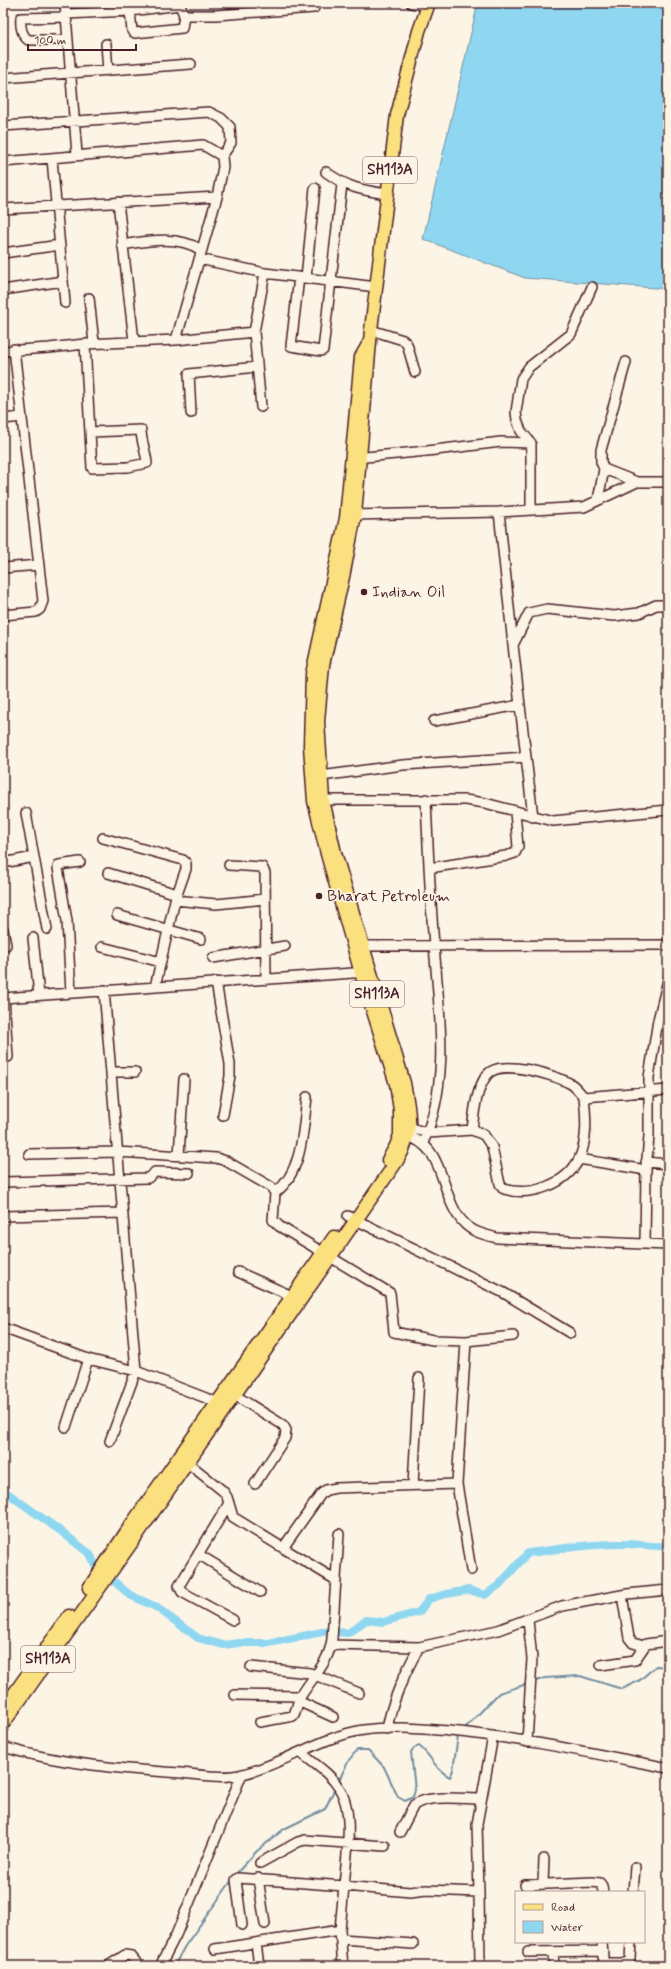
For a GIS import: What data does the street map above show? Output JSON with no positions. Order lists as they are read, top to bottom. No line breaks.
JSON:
{"streets":{"main road":["SH113A"]},"places":["Indian Oil","Bharat Petroleum"],"legend":["Road","Water"],"scale_bar":"100 m"}
